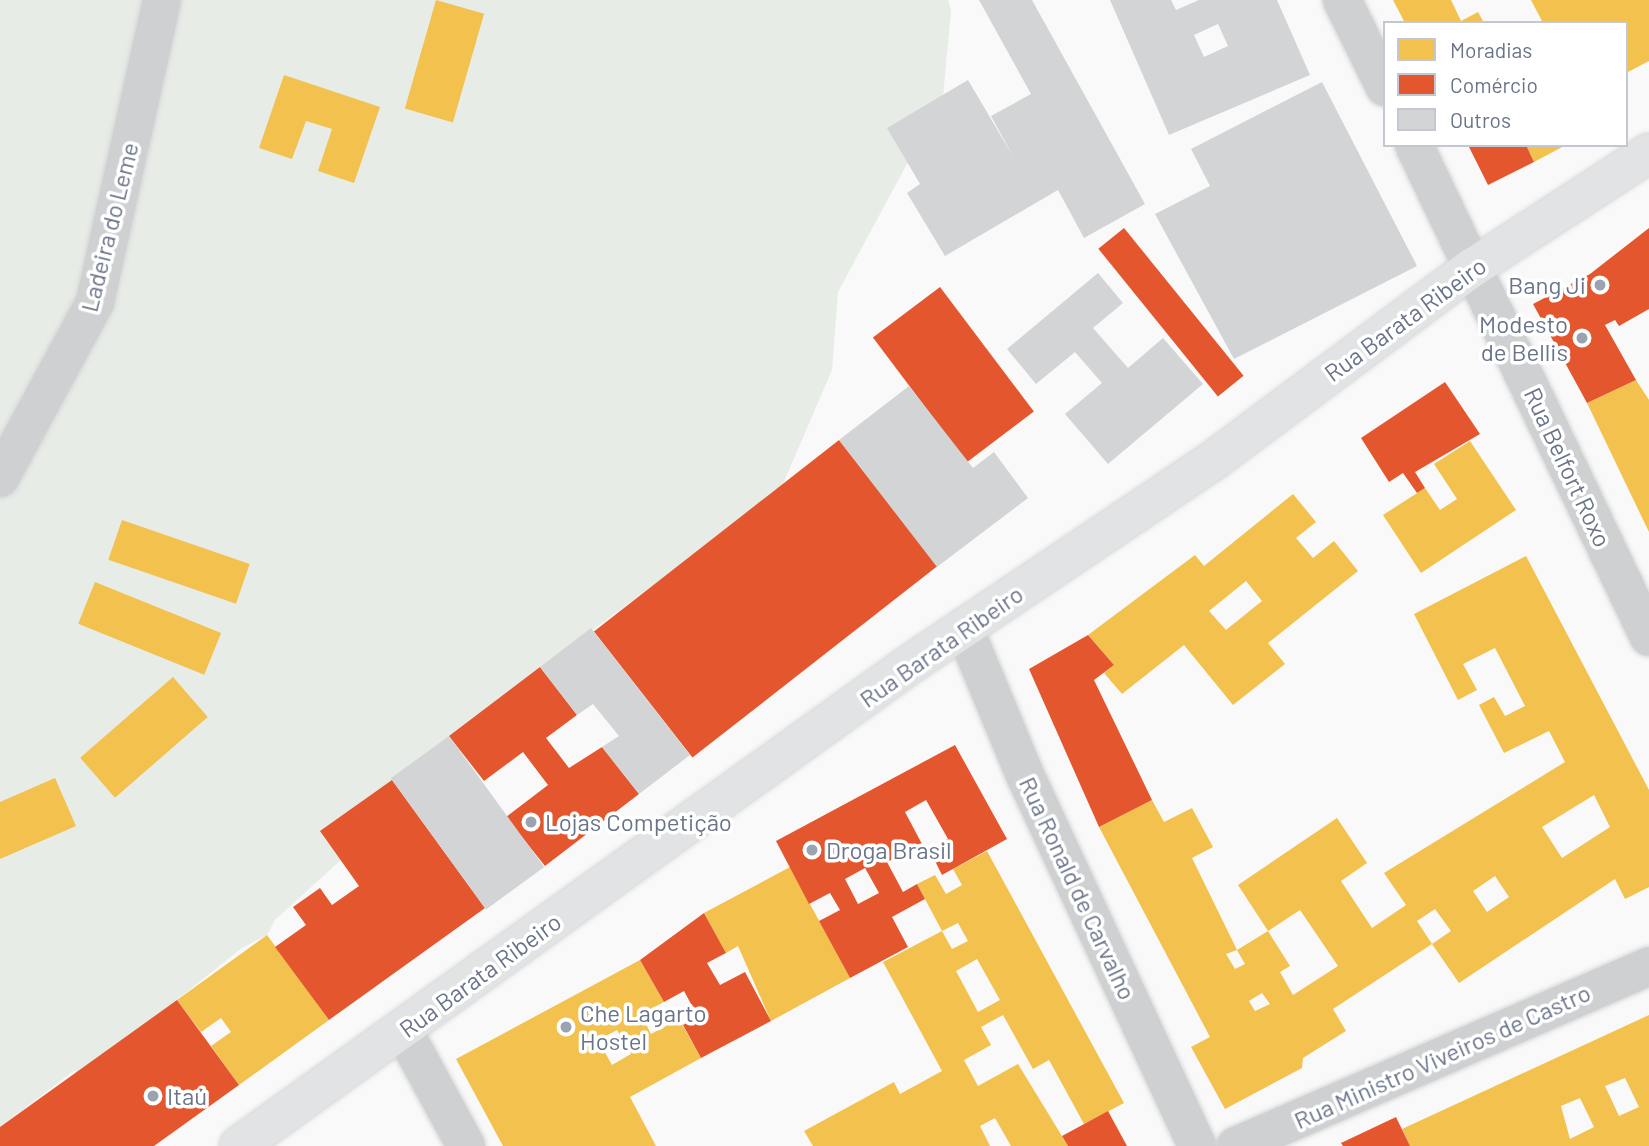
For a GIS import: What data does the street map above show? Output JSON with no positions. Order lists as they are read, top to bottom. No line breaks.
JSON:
{"streets":{"main road":["Rua Barata Ribeiro"],"street":["Ladeira do Leme","Rua Belfort Roxo","Rua Ronald de Carvalho","Rua Ministro Viveiros de Castro"]},"crossings":[["Rua Barata Ribeiro","Rua Belfort Roxo"],["Rua Barata Ribeiro","Rua Ronald de Carvalho"]],"places":["Bang Ji","Modesto de Bellis","Lojas Competição","Droga Brasil","Che Lagarto Hostel","Itaú"],"legend":["Moradias","Comércio","Outros"]}
